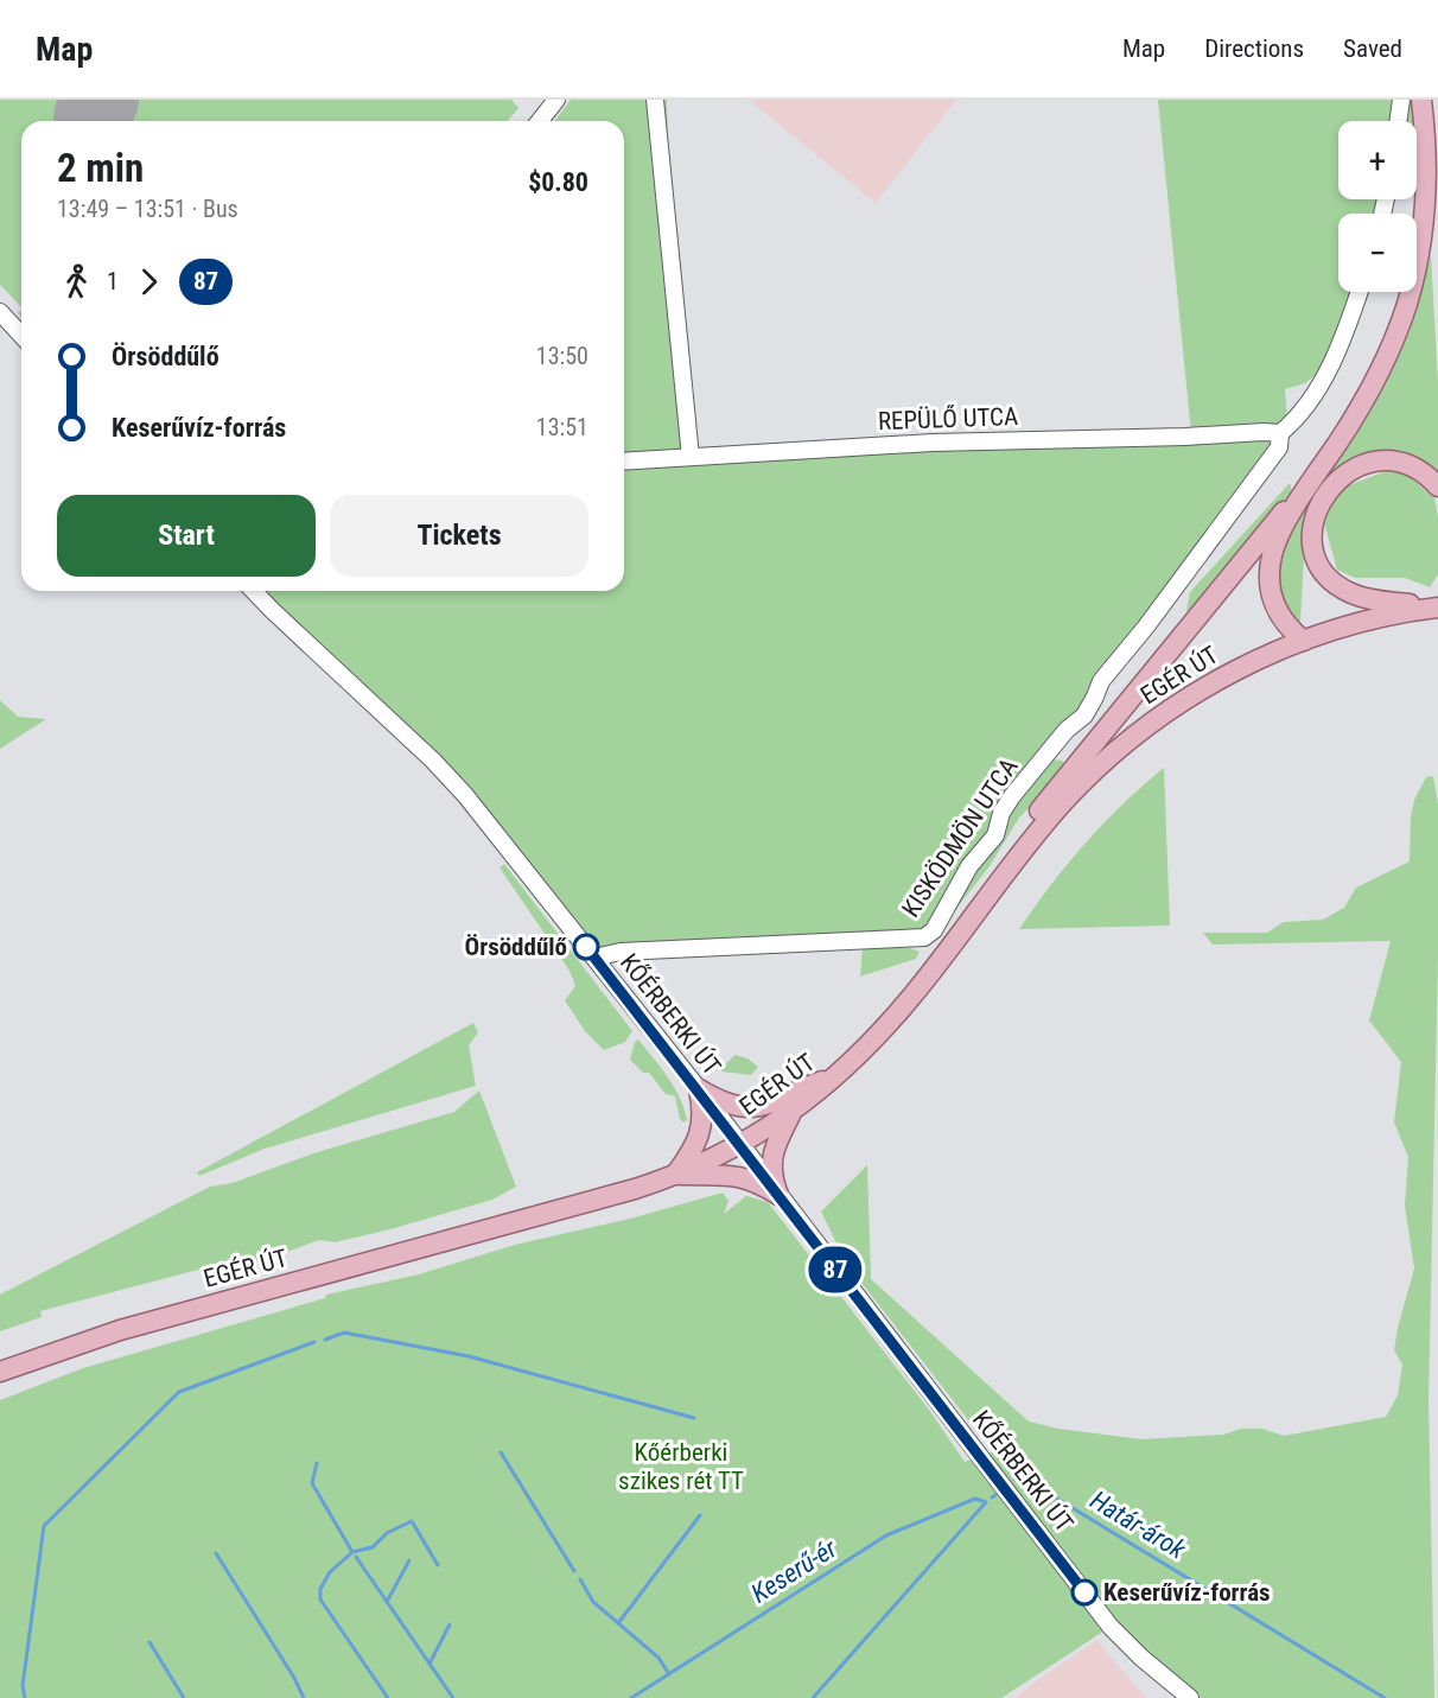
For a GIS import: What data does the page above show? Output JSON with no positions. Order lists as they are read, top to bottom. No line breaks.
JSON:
{"streets":{"main road":["EGÉR ÚT"],"street":["REPÜLŐ UTCA","KISKÖDMÖN UTCA","KŐÉRBERKI ÚT"]},"crossings":[["REPÜLŐ UTCA","KISKÖDMÖN UTCA"],["EGÉR ÚT","KŐÉRBERKI ÚT"],["KISKÖDMÖN UTCA","KŐÉRBERKI ÚT"]],"water":["Határ-árok","Keserű-ér"],"parks":["Kőérberki szikes rét TT"],"places":["Örsöddűlő","Keserűvíz-forrás"],"lines":["bus line 87"],"page":{"header":"Map","nav":["Map","Directions","Saved"],"on_map":"87","map_buttons":["+","−"],"heading":["2 min","13:49 – 13:51 · Bus","$0.80"],"legs":["1","87"],"list":[{"name":"Örsöddűlő","value":"13:50"},{"name":"Keserűvíz-forrás","value":"13:51"}],"buttons":["Start","Tickets"]}}
